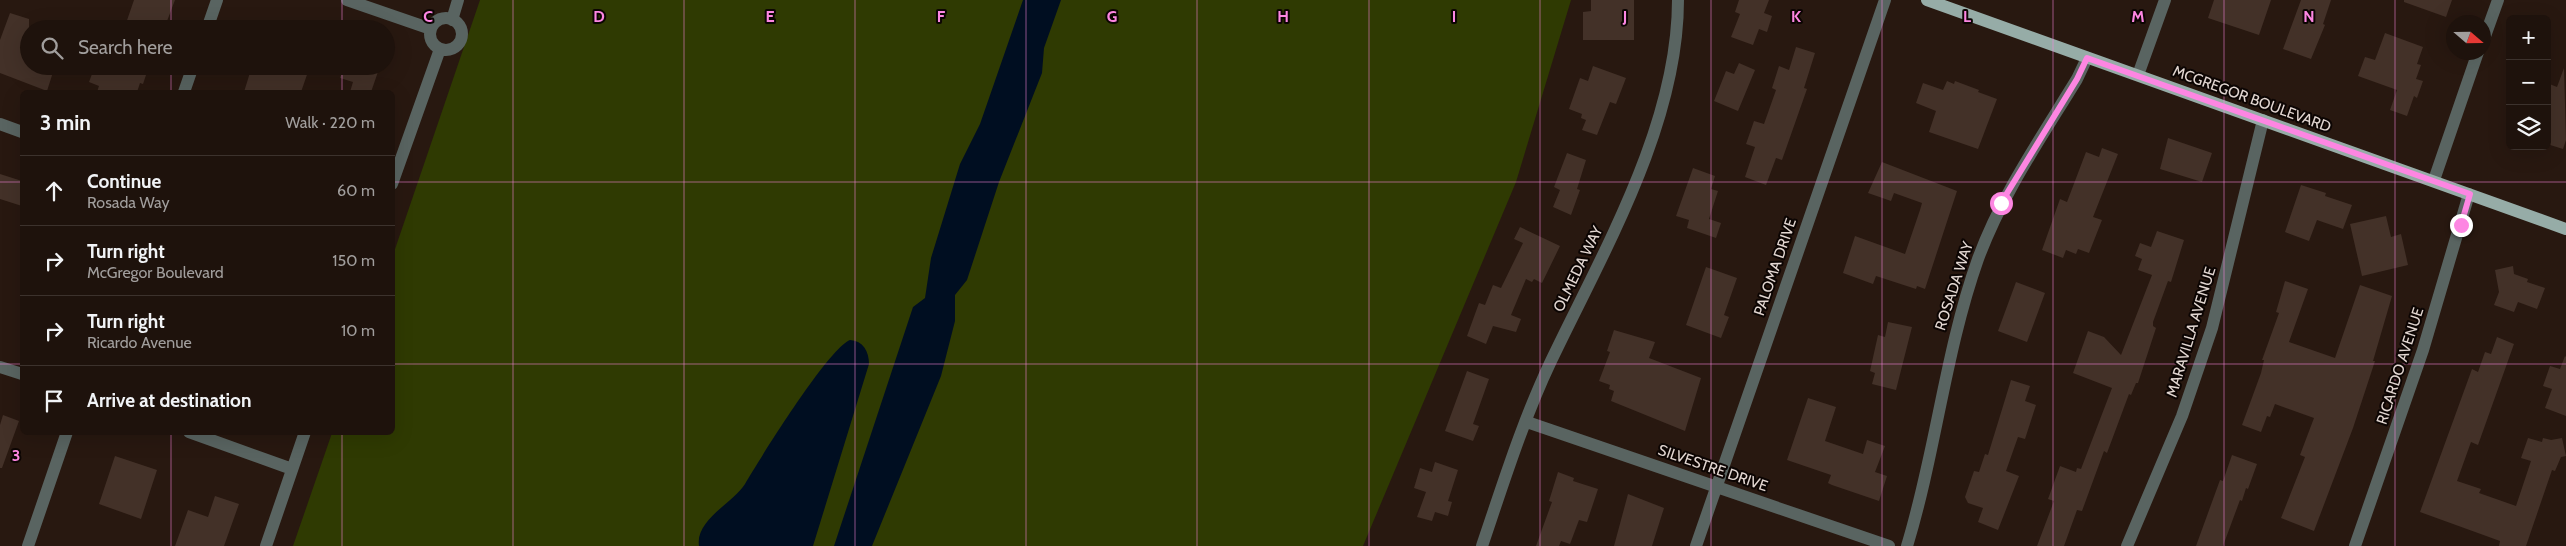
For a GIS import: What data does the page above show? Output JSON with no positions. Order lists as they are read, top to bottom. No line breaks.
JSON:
{"streets":{"main road":["MCGREGOR BOULEVARD"],"street":["PALOMA DRIVE","OLMEDA WAY","ROSADA WAY","MARAVILLA AVENUE","RICARDO AVENUE","SILVESTRE DRIVE"]},"crossings":[["MCGREGOR BOULEVARD","ROSADA WAY"],["MCGREGOR BOULEVARD","MARAVILLA AVENUE"],["MCGREGOR BOULEVARD","RICARDO AVENUE"],["PALOMA DRIVE","SILVESTRE DRIVE"],["OLMEDA WAY","SILVESTRE DRIVE"]],"north":"right","page":{"map_buttons":["+","−"],"search":"Search here","heading":["3 min","Walk · 220 m"],"list":[["Continue","Rosada Way","60 m"],["Turn right","McGregor Boulevard","150 m"],["Turn right","Ricardo Avenue","10 m"],"Arrive at destination"]},"grid":{"columns":["C","D","E","F","G","H","I","J","K","L","M","N"],"rows":["3"]}}
